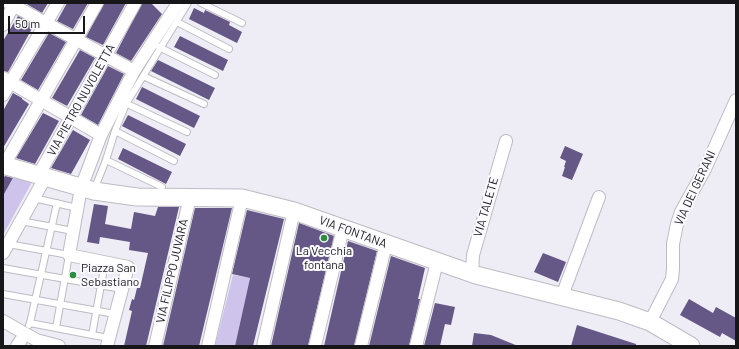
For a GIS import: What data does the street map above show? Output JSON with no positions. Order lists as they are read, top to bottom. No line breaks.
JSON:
{"streets":{"street":["VIA PIETRO NUVOLETTA","VIA DEI GERANI","VIA TALETE","VIA FONTANA","VIA FILIPPO JUVARA"]},"crossings":[["VIA PIETRO NUVOLETTA","VIA FONTANA"],["VIA DEI GERANI","VIA FONTANA"],["VIA TALETE","VIA FONTANA"],["VIA FONTANA","VIA FILIPPO JUVARA"]],"places":["La Vecchia fontana","Piazza San Sebastiano"],"scale_bar":"50 m"}
